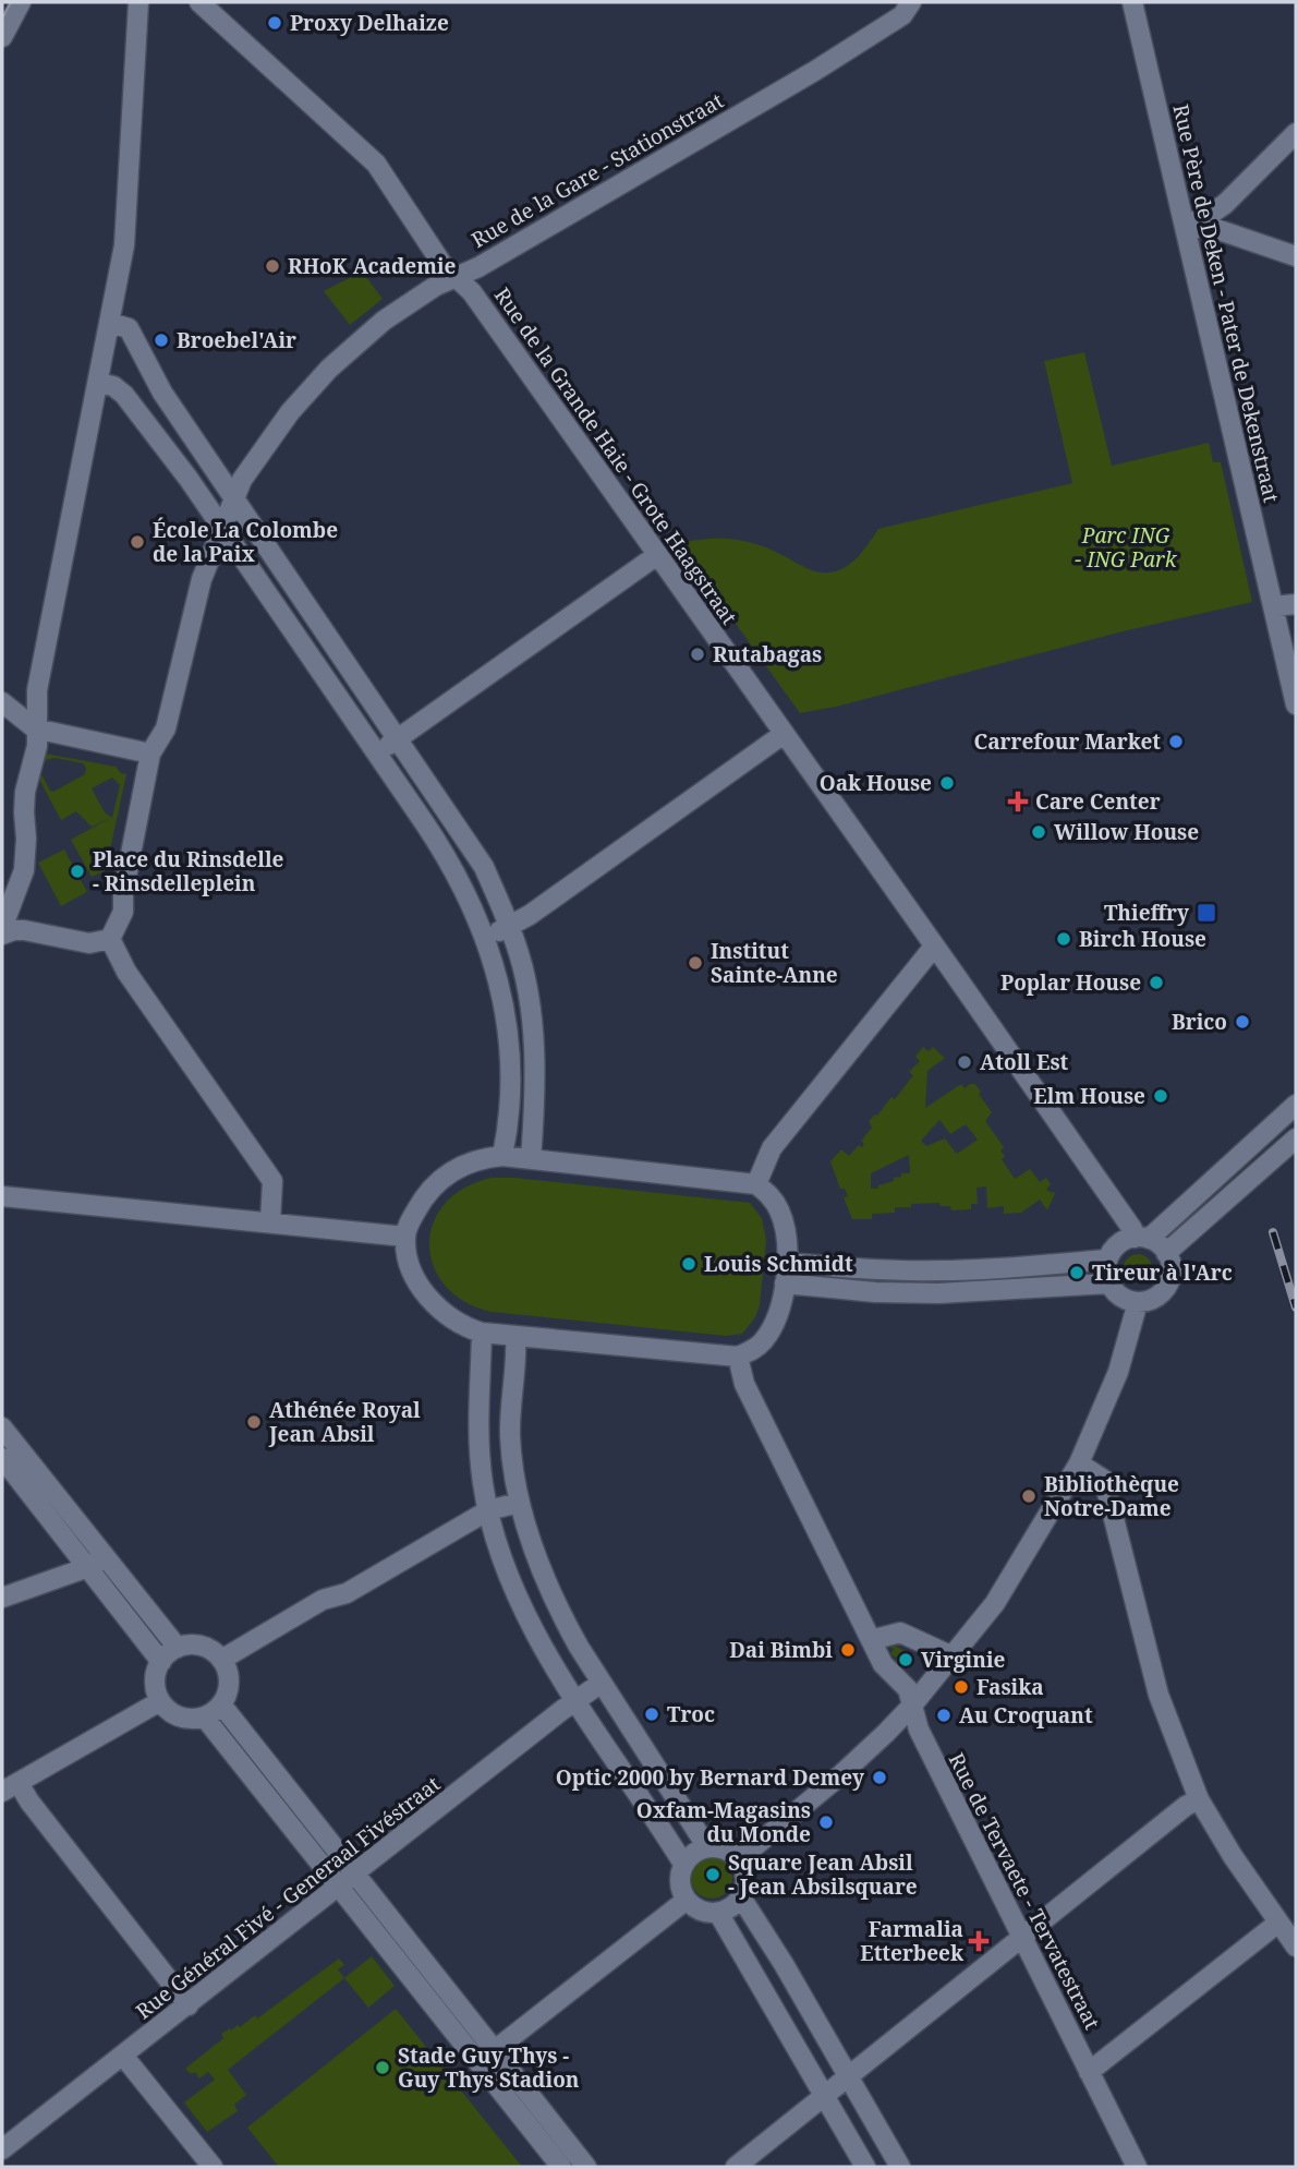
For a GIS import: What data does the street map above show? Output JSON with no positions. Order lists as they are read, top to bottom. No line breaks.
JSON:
{"streets":{"street":["Rue de la Gare - Stationstraat","Rue Père de Deken - Pater de Dekenstraat","Rue de la Grande Haie - Grote Haagstraat","Rue de Tervaete - Tervatestraat","Rue Général Fivé - Generaal Fivéstraat"]},"crossings":[["Rue de la Gare - Stationstraat","Rue de la Grande Haie - Grote Haagstraat"]],"parks":["Parc ING - ING Park"],"places":{"other":["Proxy Delhaize","RHoK Academie","Broebel'Air","École La Colombe de la Paix","Rutabagas","Carrefour Market","Oak House","Willow House","Place du Rinsdelle - Rinsdelleplein","Birch House","Institut Sainte-Anne","Poplar House","Brico","Atoll Est","Elm House","Louis Schmidt","Tireur à l'Arc","Athénée Royal Jean Absil","Bibliothèque Notre-Dame","Dai Bimbi","Virginie","Fasika","Troc","Au Croquant","Optic 2000 by Bernard Demey","Oxfam-Magasins du Monde","Square Jean Absil - Jean Absilsquare","Stade Guy Thys - Guy Thys Stadion"],"health":["Care Center","Farmalia Etterbeek"],"transit":["Thieffry"]}}
